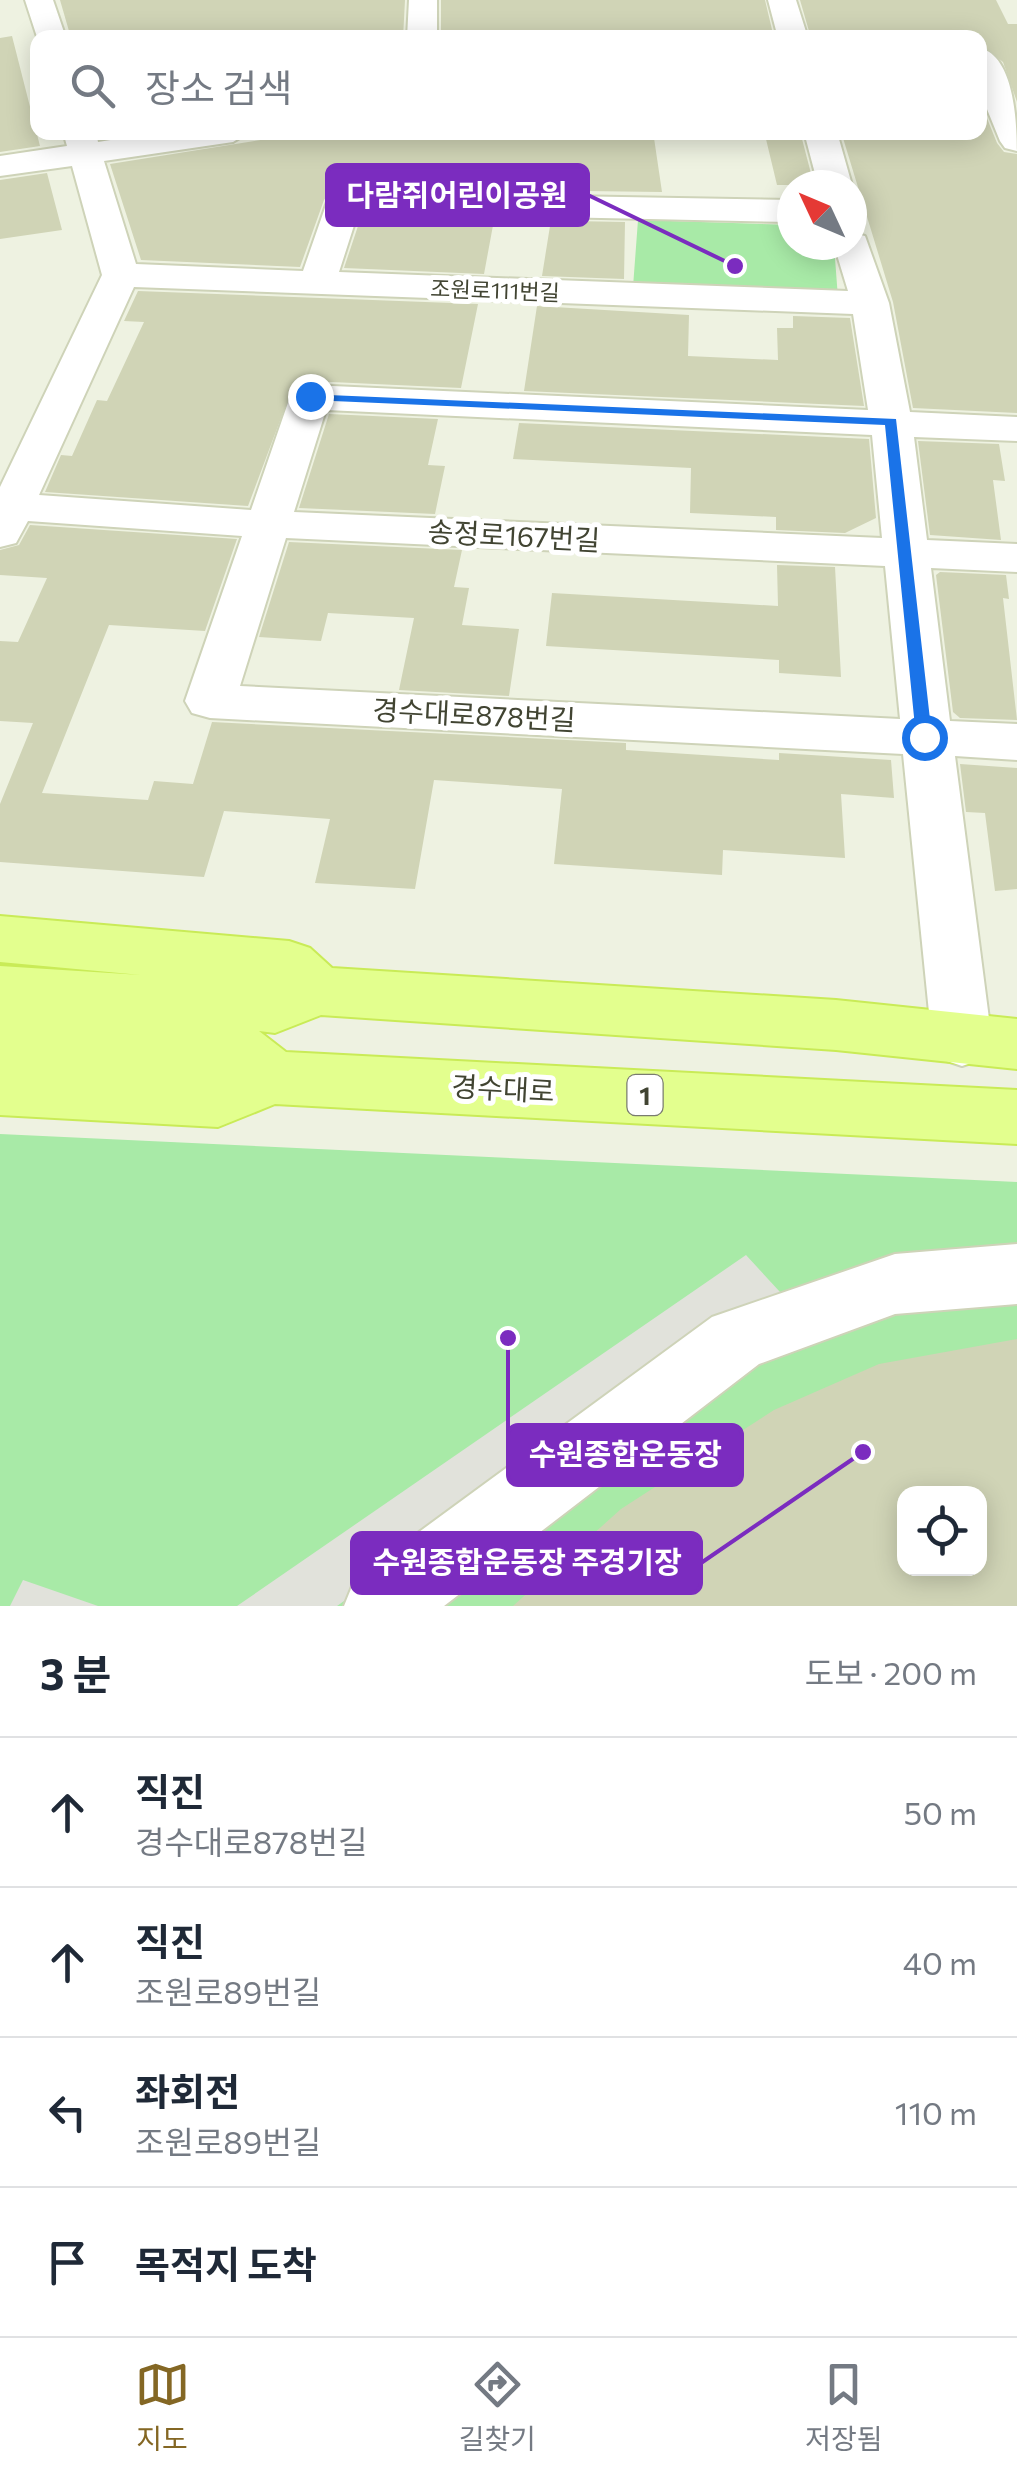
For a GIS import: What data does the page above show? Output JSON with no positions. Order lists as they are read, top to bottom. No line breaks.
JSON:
{"streets":{"main road":["경수대로","1"],"street":["조원로111번길","송정로167번길","경수대로878번길"]},"crossings":[["송정로167번길","경수대로878번길"]],"places":["다람쥐어린이공원","수원종합운동장","수원종합운동장 주경기장"],"north":"top left","page":{"search":"장소 검색","heading":["3 분","도보 · 200 m"],"list":[["직진","경수대로878번길","50 m"],["직진","조원로89번길","40 m"],["좌회전","조원로89번길","110 m"],"목적지 도착"],"nav":["지도","길찾기","저장됨"]}}
